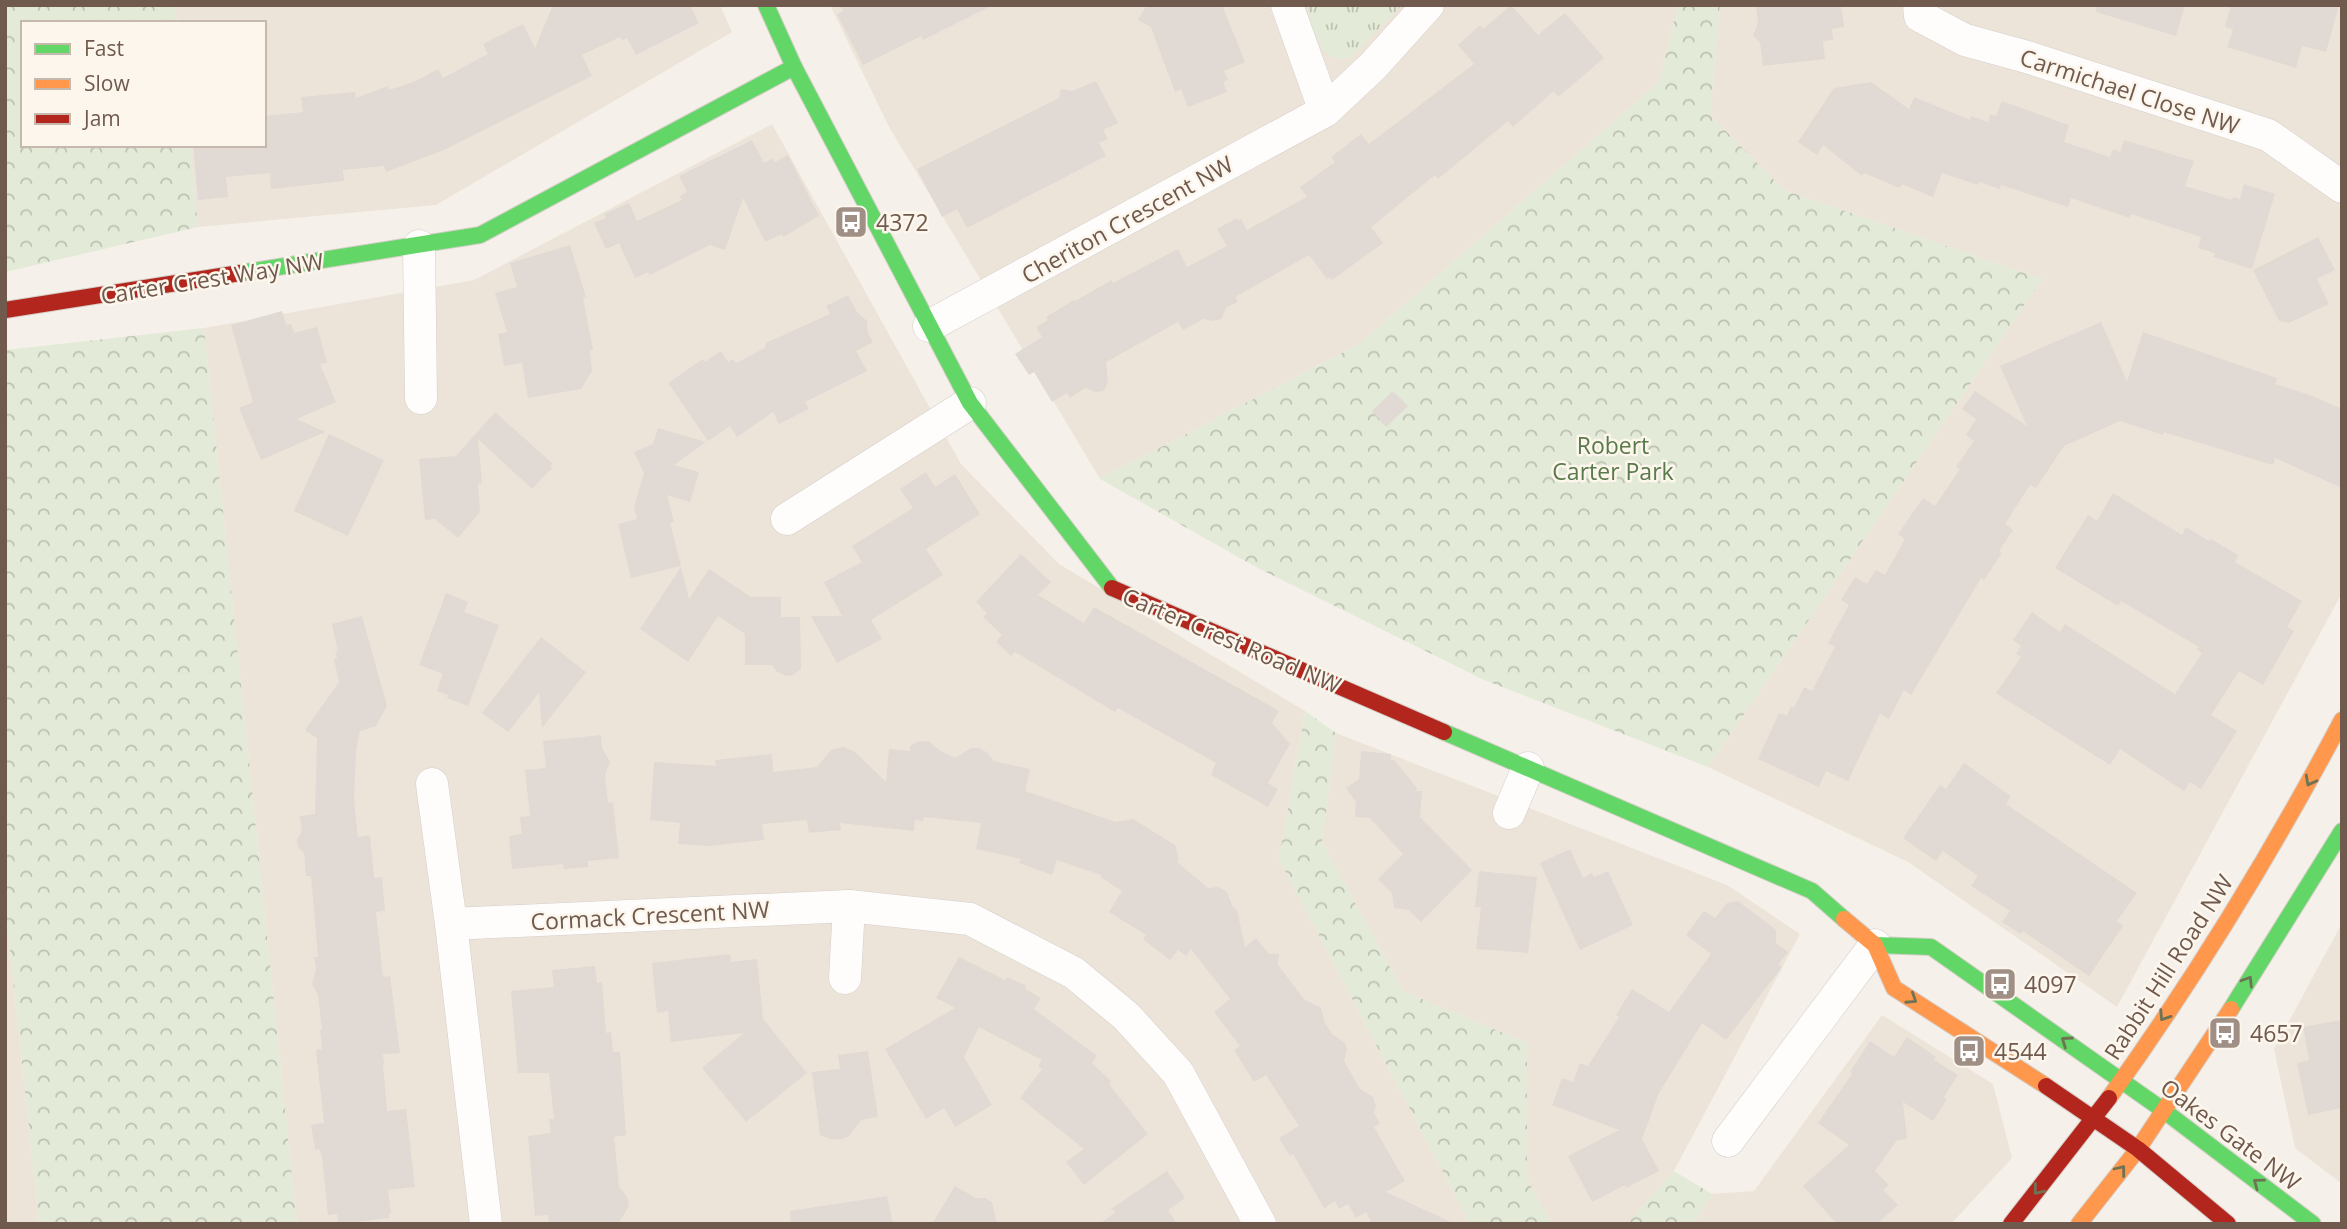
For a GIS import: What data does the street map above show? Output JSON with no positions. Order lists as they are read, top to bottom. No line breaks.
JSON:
{"streets":{"street":["Carmichael Close NW","Cheriton Crescent NW","Carter Crest Way NW","Carter Crest Road NW","Cormack Crescent NW","Rabbit Hill Road NW","Oakes Gate NW"]},"crossings":[["Cheriton Crescent NW","Carter Crest Road NW"],["Carter Crest Way NW","Carter Crest Road NW"],["Carter Crest Road NW","Rabbit Hill Road NW"],["Rabbit Hill Road NW","Oakes Gate NW"]],"parks":["Robert Carter Park"],"places":{"bus stop":["4372","4097","4657","4544"]},"legend":["Fast","Slow","Jam"]}
